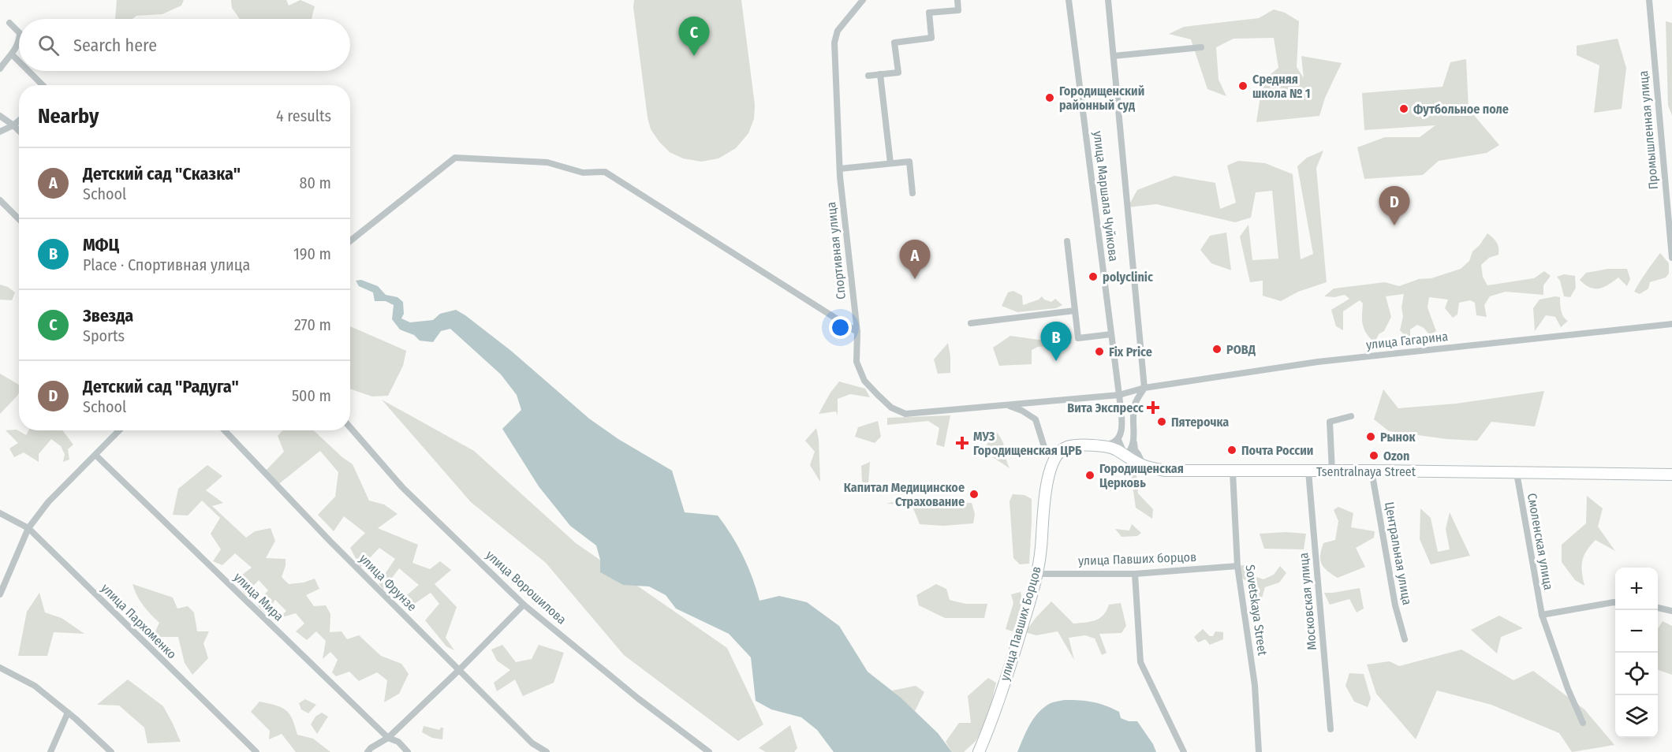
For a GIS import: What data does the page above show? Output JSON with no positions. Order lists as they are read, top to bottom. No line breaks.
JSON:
{"streets":{"main road":["Tsentralnaya Street","улица Павших Борцов"],"street":["Промышленная улица","улица Маршала Чуйкова","Спортивная улица","улица Гагарина","Смоленская улица","Центральная улица","улица Павших борцов","улица Фрунзе","улица Ворошилова","улица Мира","Московская улица","Sovetskaya Street","улица Пархоменко"]},"crossings":[["улица Маршала Чуйкова","Спортивная улица"],["улица Маршала Чуйкова","улица Гагарина"],["Спортивная улица","улица Гагарина"],["Tsentralnaya Street","Смоленская улица"],["Tsentralnaya Street","Центральная улица"],["Tsentralnaya Street","Московская улица"],["Tsentralnaya Street","Sovetskaya Street"],["Tsentralnaya Street","улица Павших Борцов"],["улица Павших борцов","Sovetskaya Street"],["улица Павших борцов","улица Павших Борцов"]],"places":{"other":["Средняя школа № 1","Городищенский районный суд","Футбольное поле","polyclinic","РОВД","Fix Price","Пятерочка","Рынок","Почта России","Ozon","Городищенская Церковь","Капитал Медицинское Страхование"],"health":["Вита Экспресс","МУЗ Городищенская ЦРБ"]},"page":{"pins":["C","D","A","B"],"search":"Search here","heading":["Nearby","4 results"],"list":[{"mark":"A","name":"Детский сад \"Сказка\"","note":"School","value":"80 m"},{"mark":"B","name":"МФЦ","note":"Place · Спортивная улица","value":"190 m"},{"mark":"C","name":"Звезда","note":"Sports","value":"270 m"},{"mark":"D","name":"Детский сад \"Радуга\"","note":"School","value":"500 m"}],"map_buttons":["+","−"]}}
